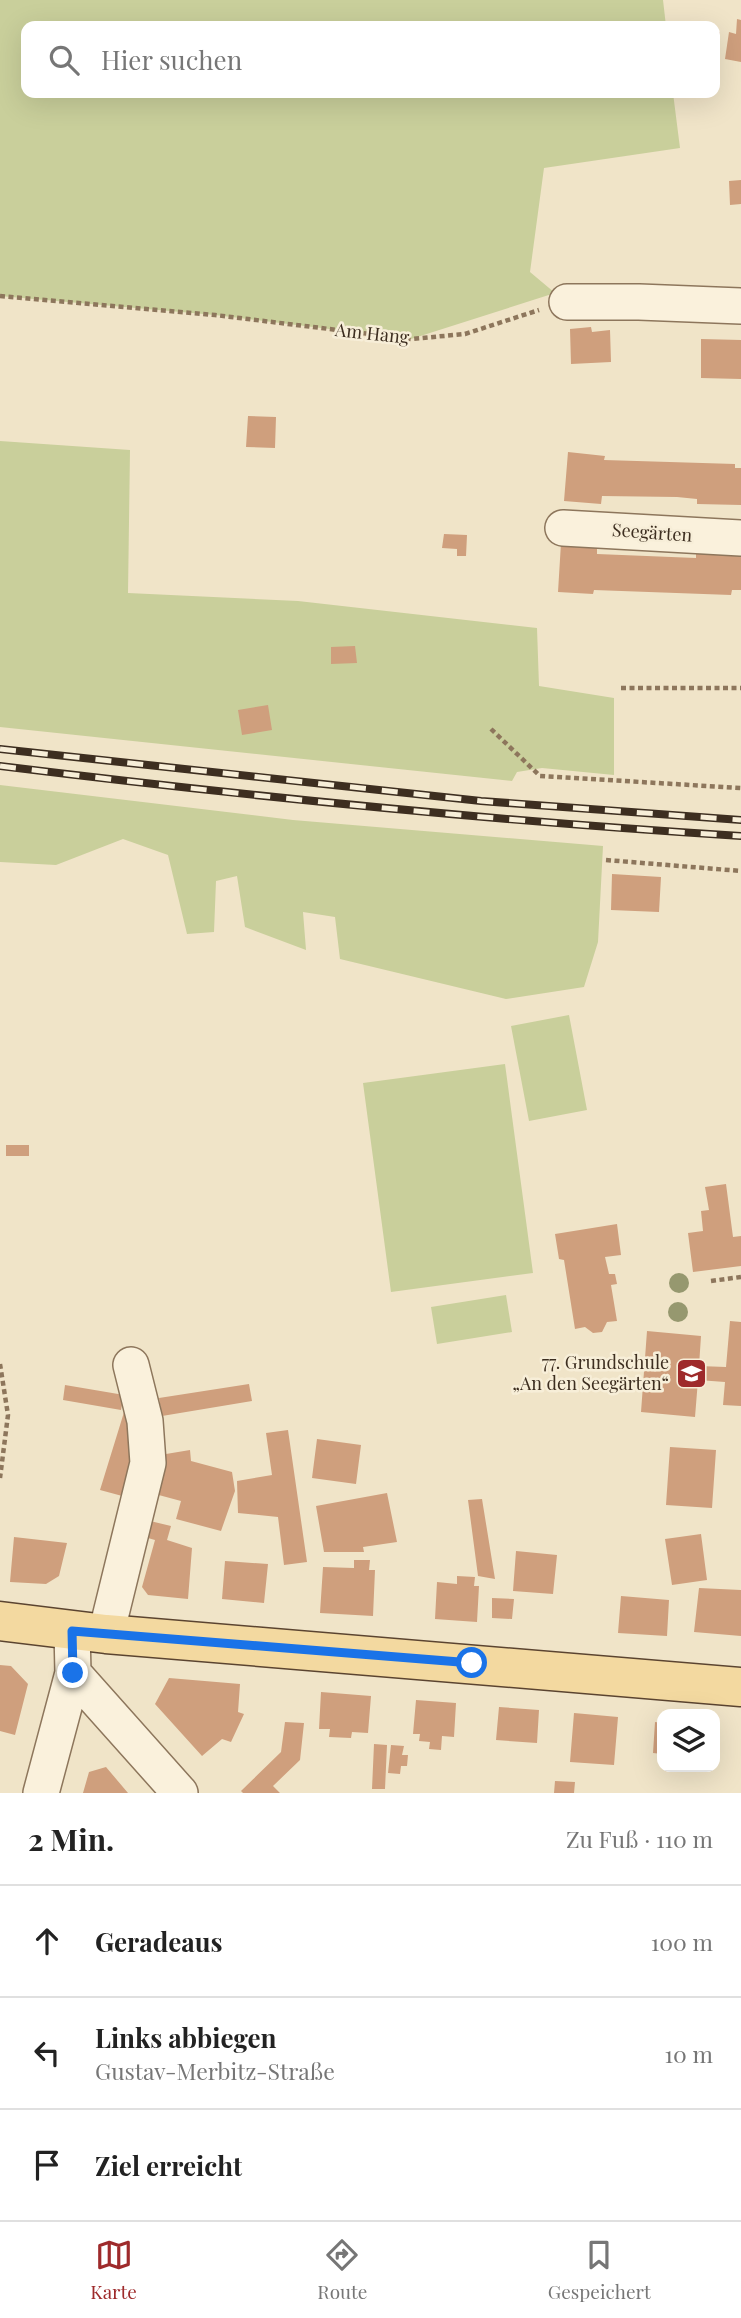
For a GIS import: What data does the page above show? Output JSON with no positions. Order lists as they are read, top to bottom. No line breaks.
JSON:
{"streets":{"street":["Seegärten"],"path":["Am Hang"]},"places":{"school or university":["77. Grundschule „An den Seegärten“"]},"page":{"search":"Hier suchen","heading":["2 Min.","Zu Fuß · 110 m"],"list":[["Geradeaus","100 m"],["Links abbiegen","Gustav-Merbitz-Straße","10 m"],"Ziel erreicht"],"nav":["Karte","Route","Gespeichert"]}}
